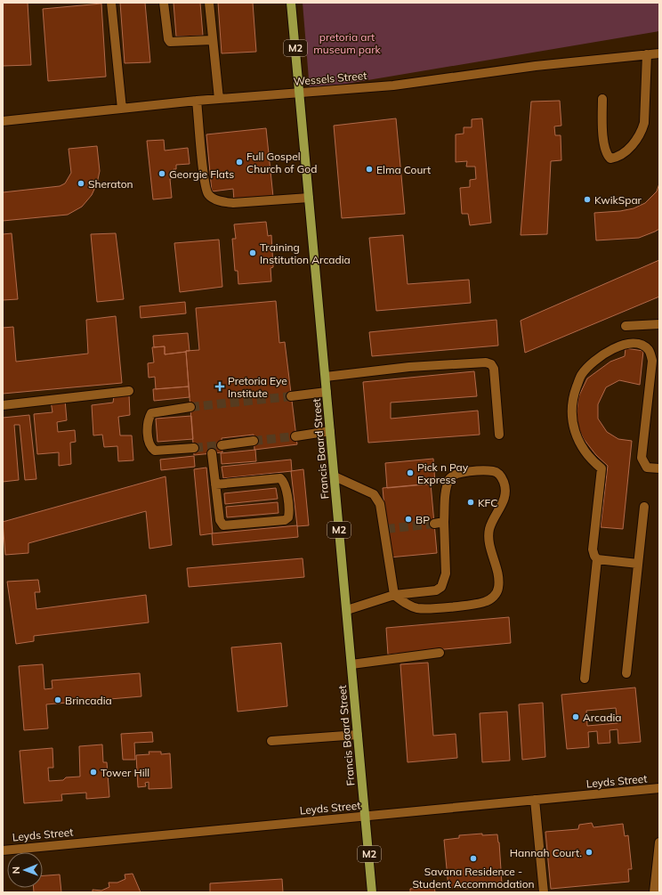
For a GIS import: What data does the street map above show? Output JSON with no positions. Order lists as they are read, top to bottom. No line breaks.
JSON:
{"streets":{"main road":["M2","Francis Baard Street"],"street":["Wessels Street","Leyds Street"]},"crossings":[["Wessels Street","Francis Baard Street"],["Francis Baard Street","Leyds Street"]],"parks":["pretoria art museum park"],"places":{"other":["Full Gospel Church of God","Elma Court","Georgie Flats","Sheraton","KwikSpar","Training Institution Arcadia","Pick n Pay Express","KFC","BP","Brincadia","Arcadia","Tower Hill","Hannah Court.","Savana Residence - Student Accommodation"],"health":["Pretoria Eye Institute"]},"north":"left"}
